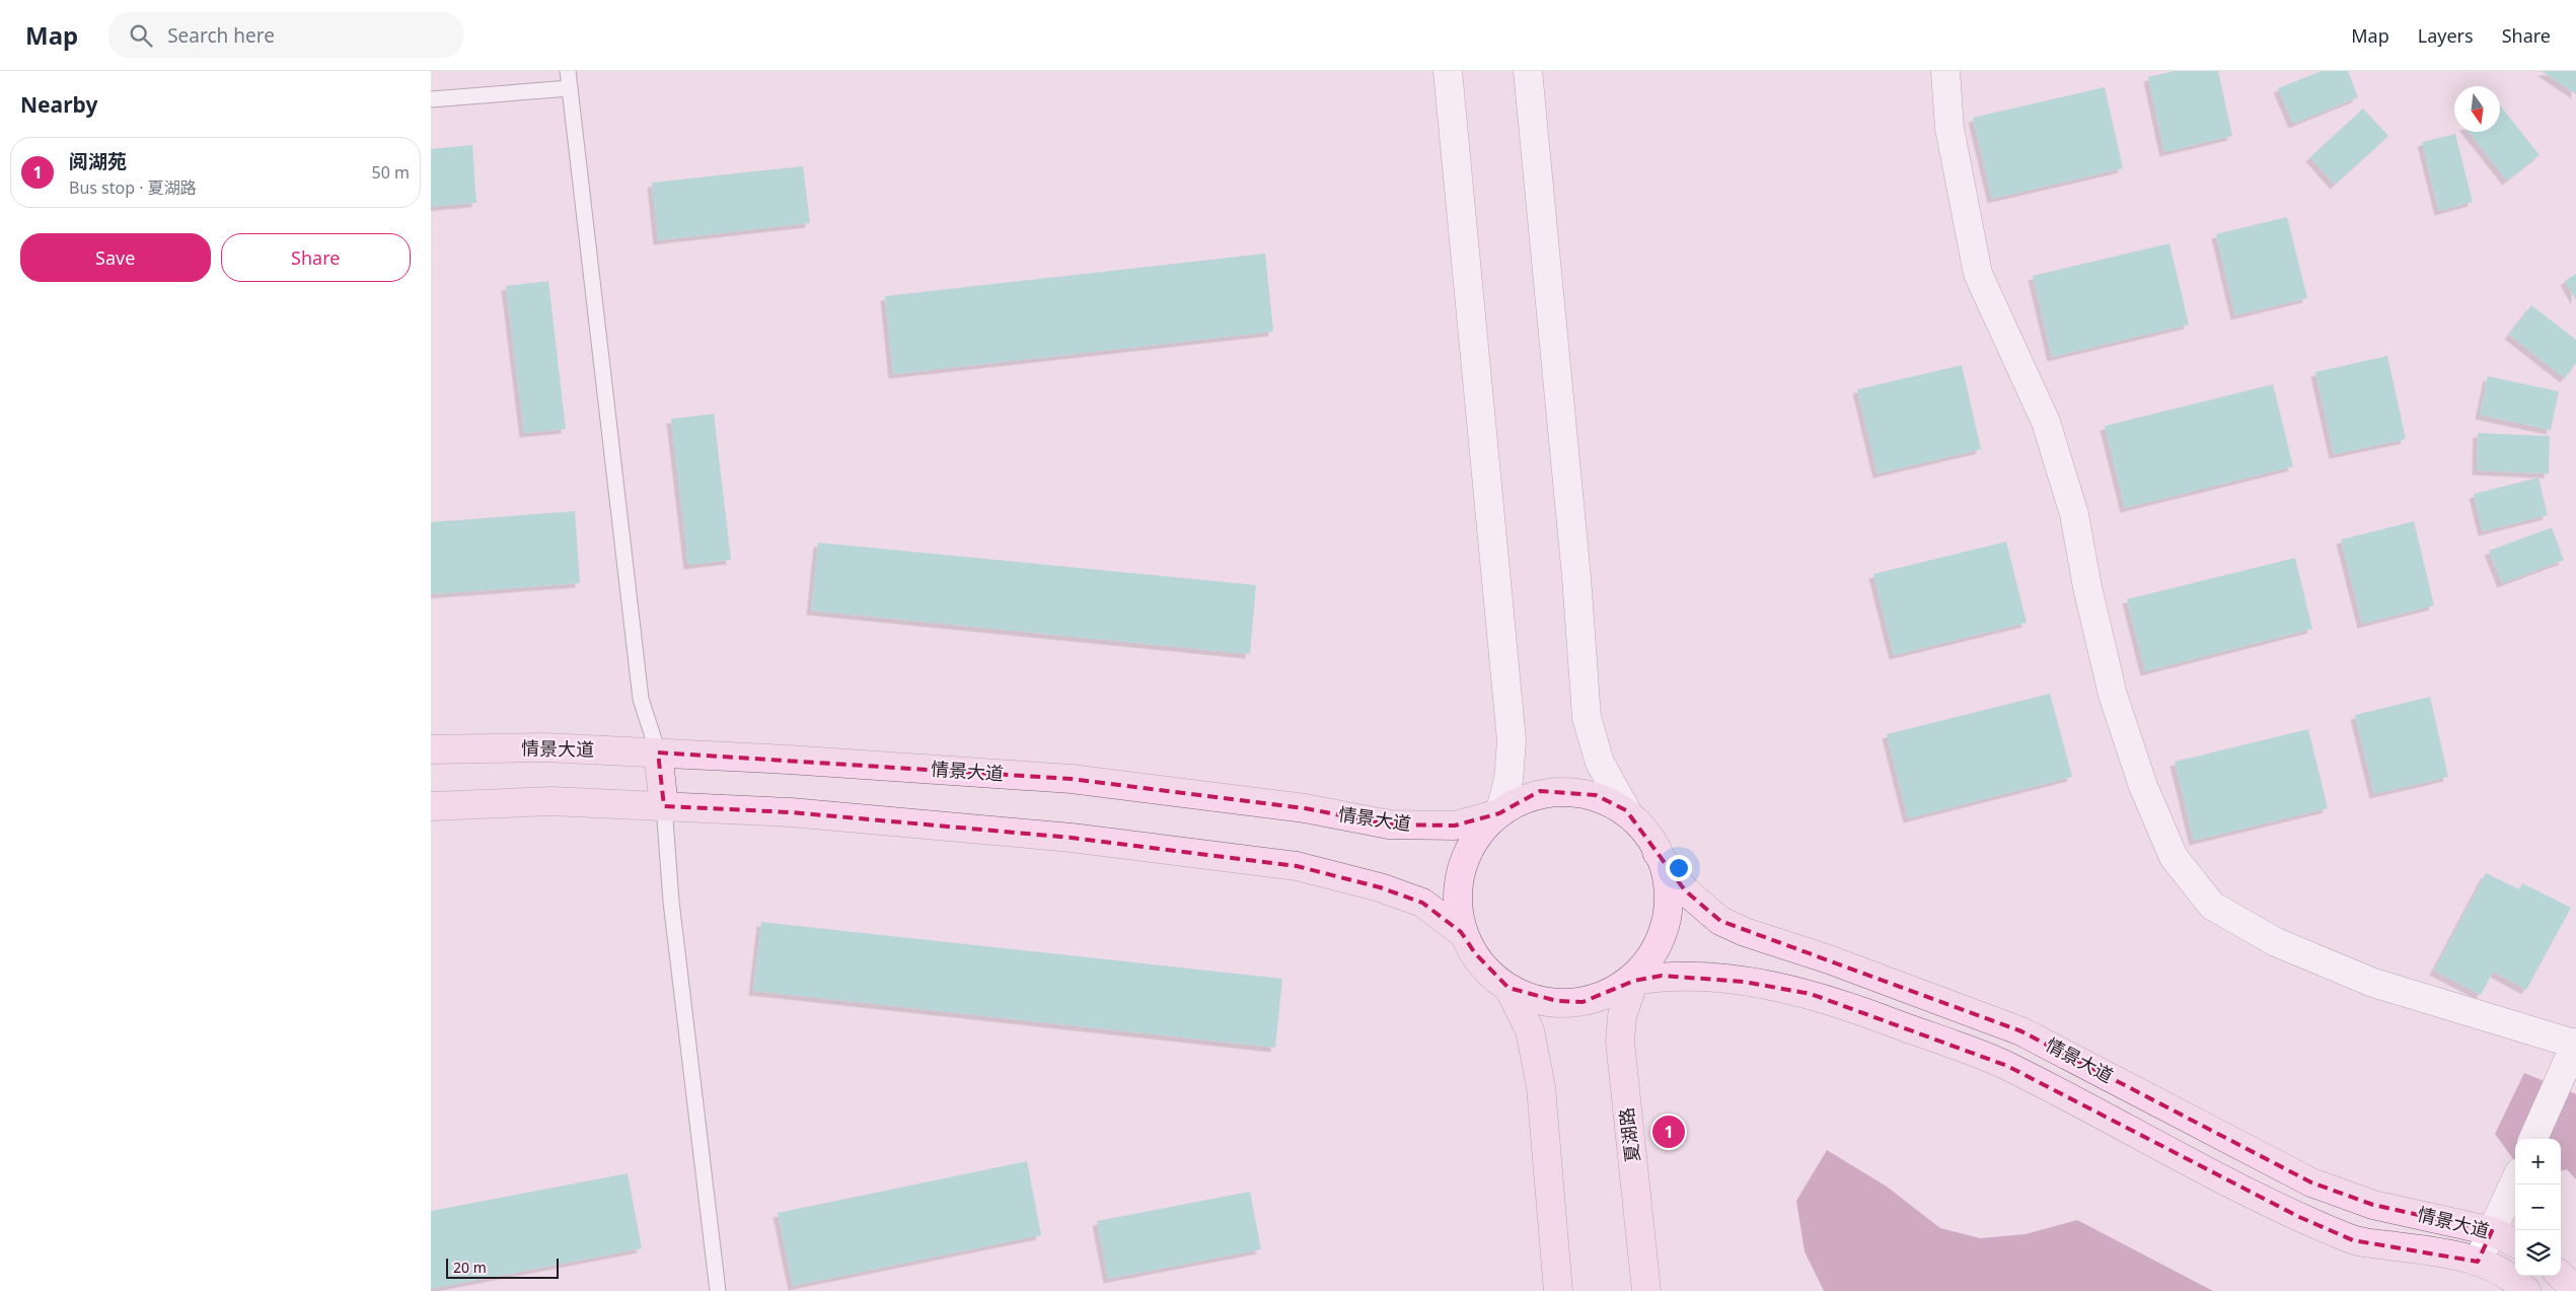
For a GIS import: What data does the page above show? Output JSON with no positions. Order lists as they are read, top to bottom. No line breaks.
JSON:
{"streets":{"street":["情景大道","夏湖路"]},"crossings":[["情景大道","夏湖路"]],"scale_bar":"20 m","north":"bottom","page":{"header":"Map","search":"Search here","nav":["Map","Layers","Share"],"heading":"Nearby","list":[{"mark":"1","name":"阅湖苑","note":"Bus stop · 夏湖路","value":"50 m"}],"buttons":["Save","Share"],"pins":"1","map_buttons":["+","−"],"scale":"20 m"}}
